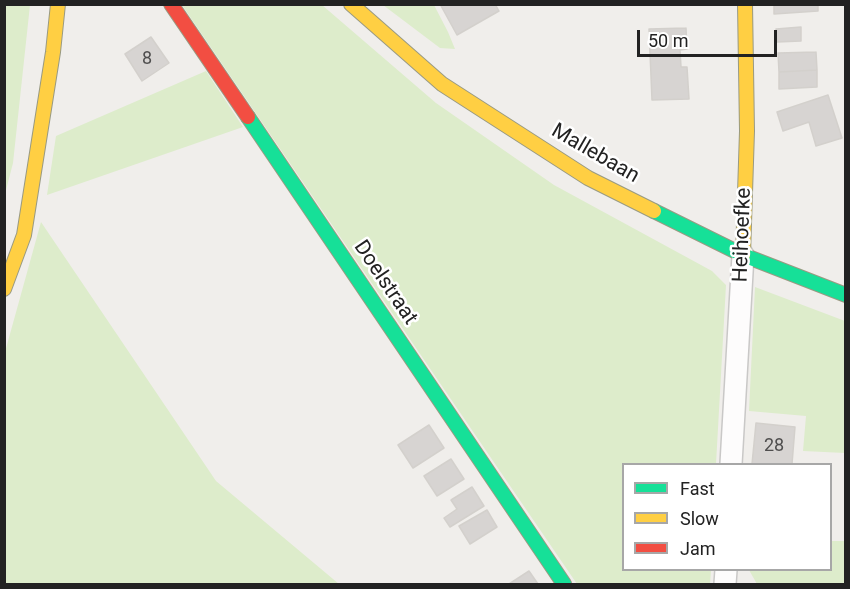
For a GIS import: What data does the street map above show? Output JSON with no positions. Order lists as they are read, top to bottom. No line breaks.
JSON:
{"streets":{"main road":["Mallebaan","Heihoefke","Doelstraat"]},"crossings":[["Mallebaan","Heihoefke"]],"house_numbers":["8","28"],"legend":["Fast","Slow","Jam"],"scale_bar":"50 m"}
